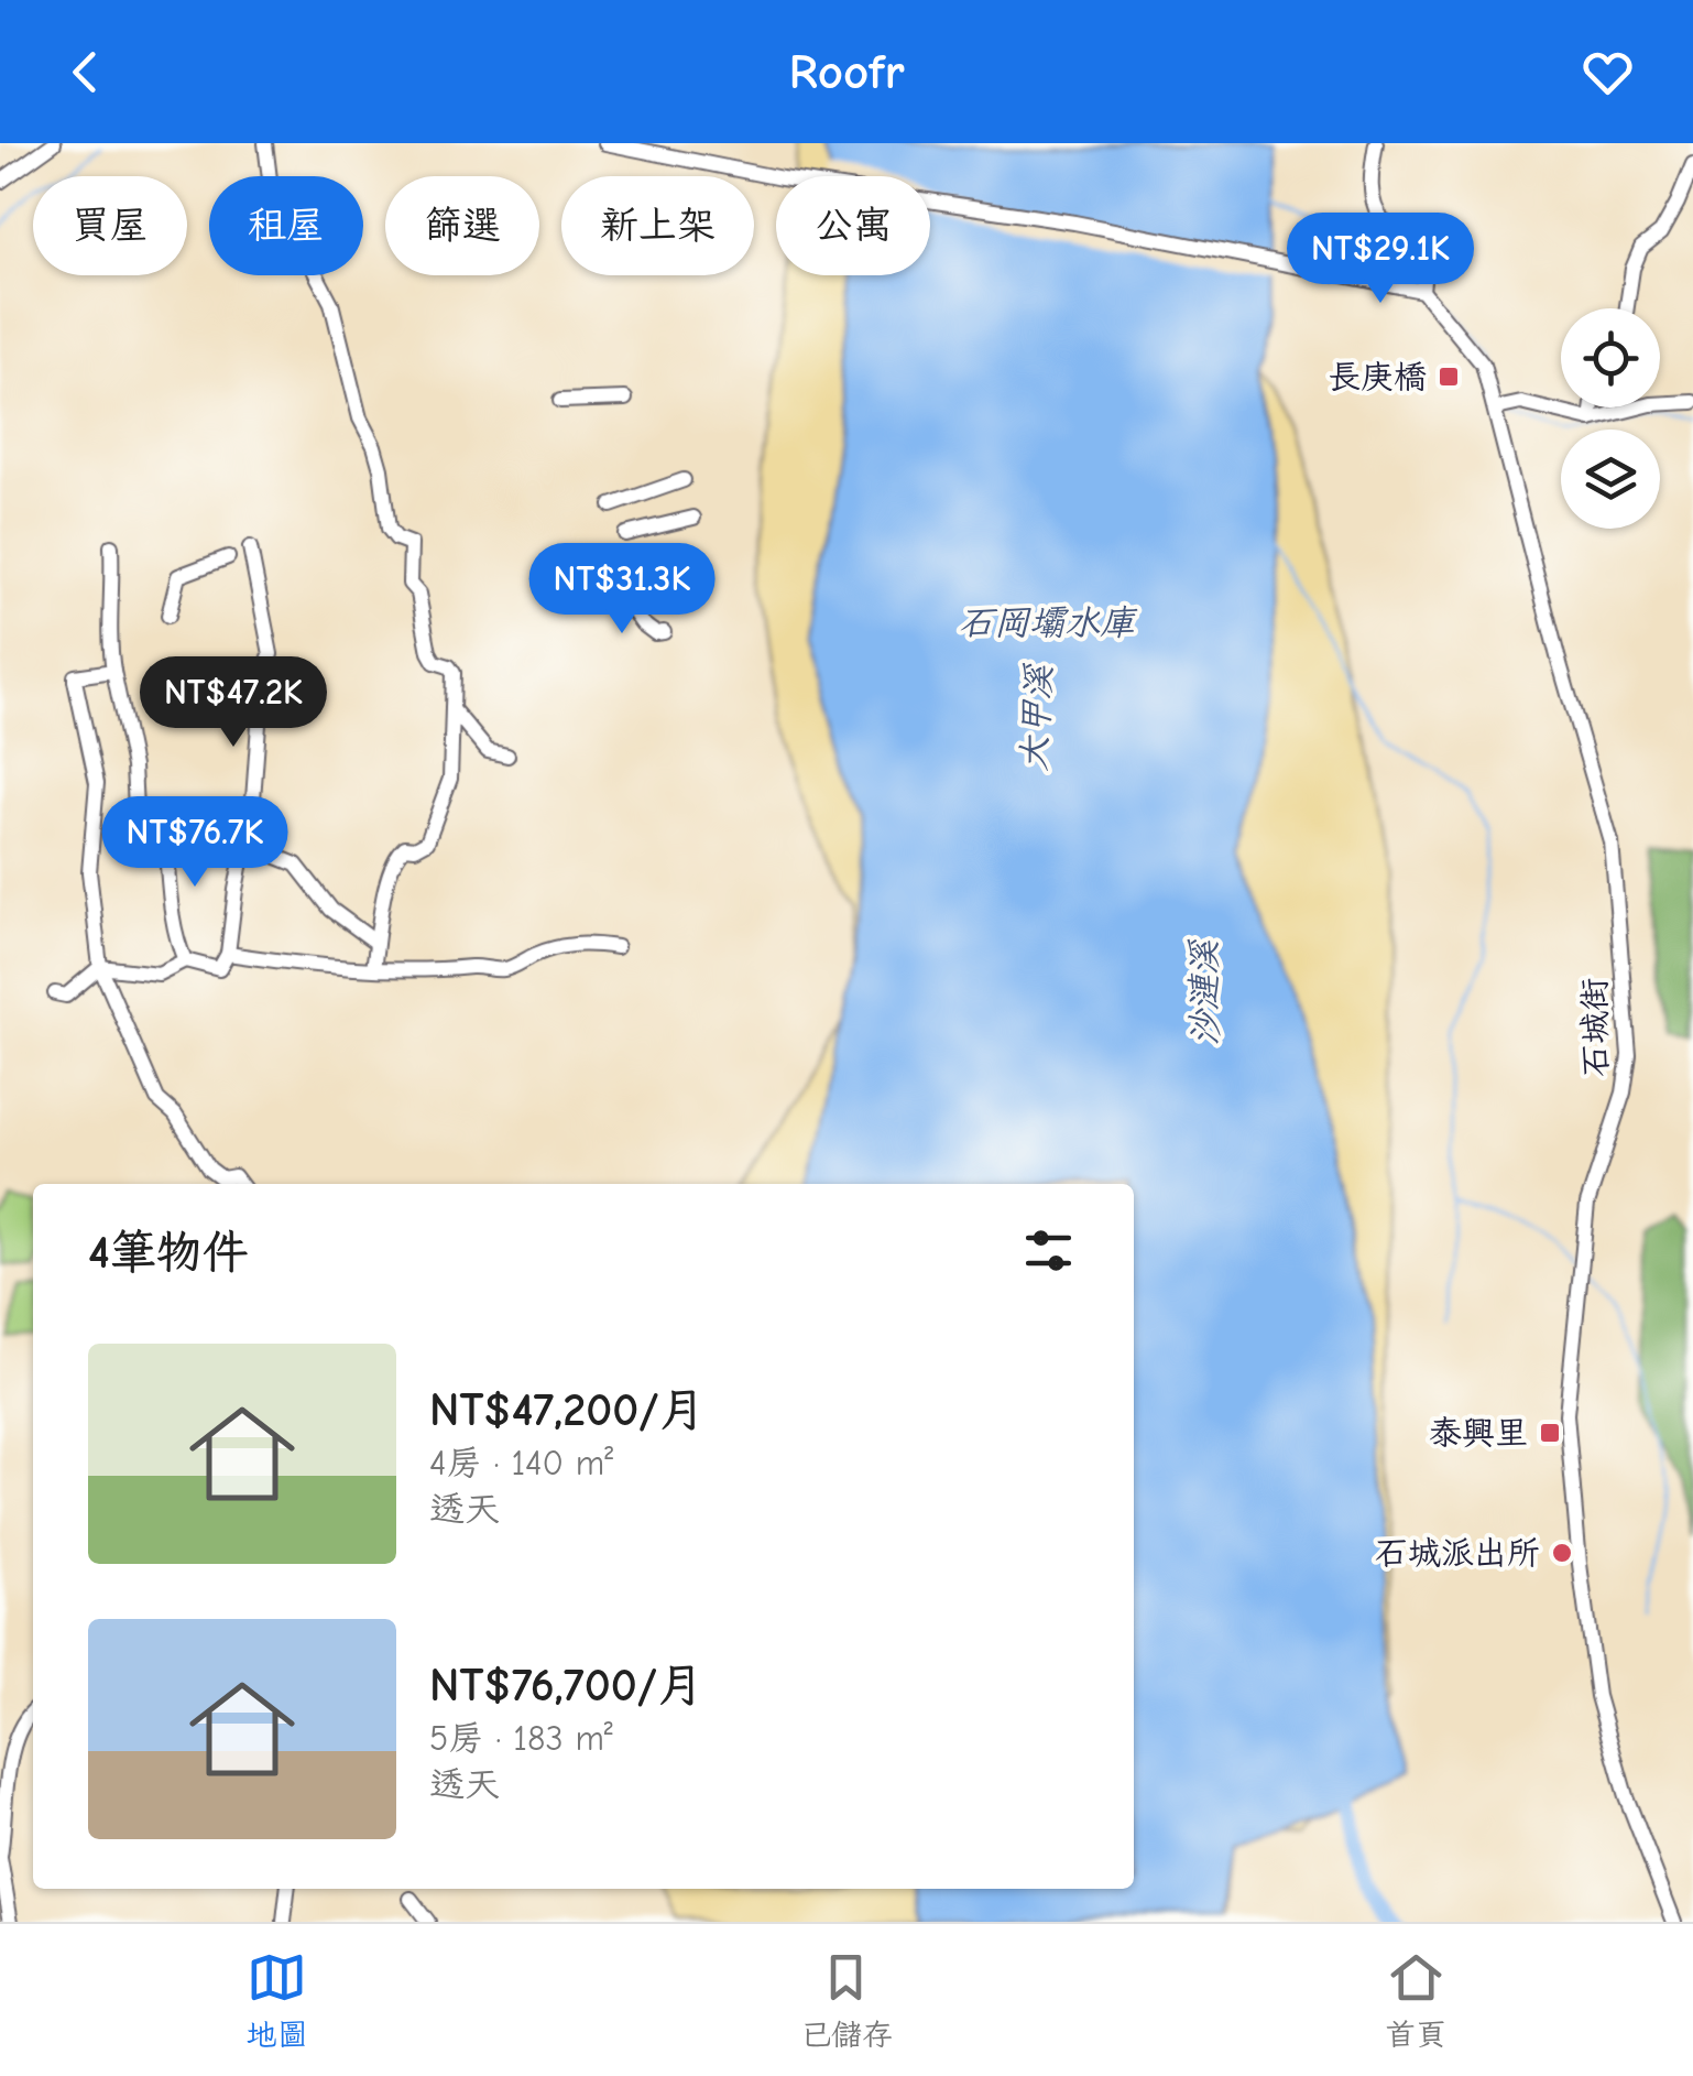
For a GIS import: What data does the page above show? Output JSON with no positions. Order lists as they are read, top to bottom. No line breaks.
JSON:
{"streets":{"street":["石城街"]},"water":["石岡壩水庫","大甲溪","沙漣溪"],"places":{"transit":["長庚橋","泰興里"],"other":["石城派出所"]},"page":{"header":"Roofr","chip":["買屋","租屋","篩選","新上架","公寓"],"price":["NT$29.1K","NT$31.3K","NT$47.2K","NT$76.7K"],"heading":"4筆物件","list":[{"name":"NT$47,200/月","note":"4房 · 140 m² · 透天"},{"name":"NT$76,700/月","note":"5房 · 183 m² · 透天"}],"tabs":["地圖","已儲存","首頁"]}}
